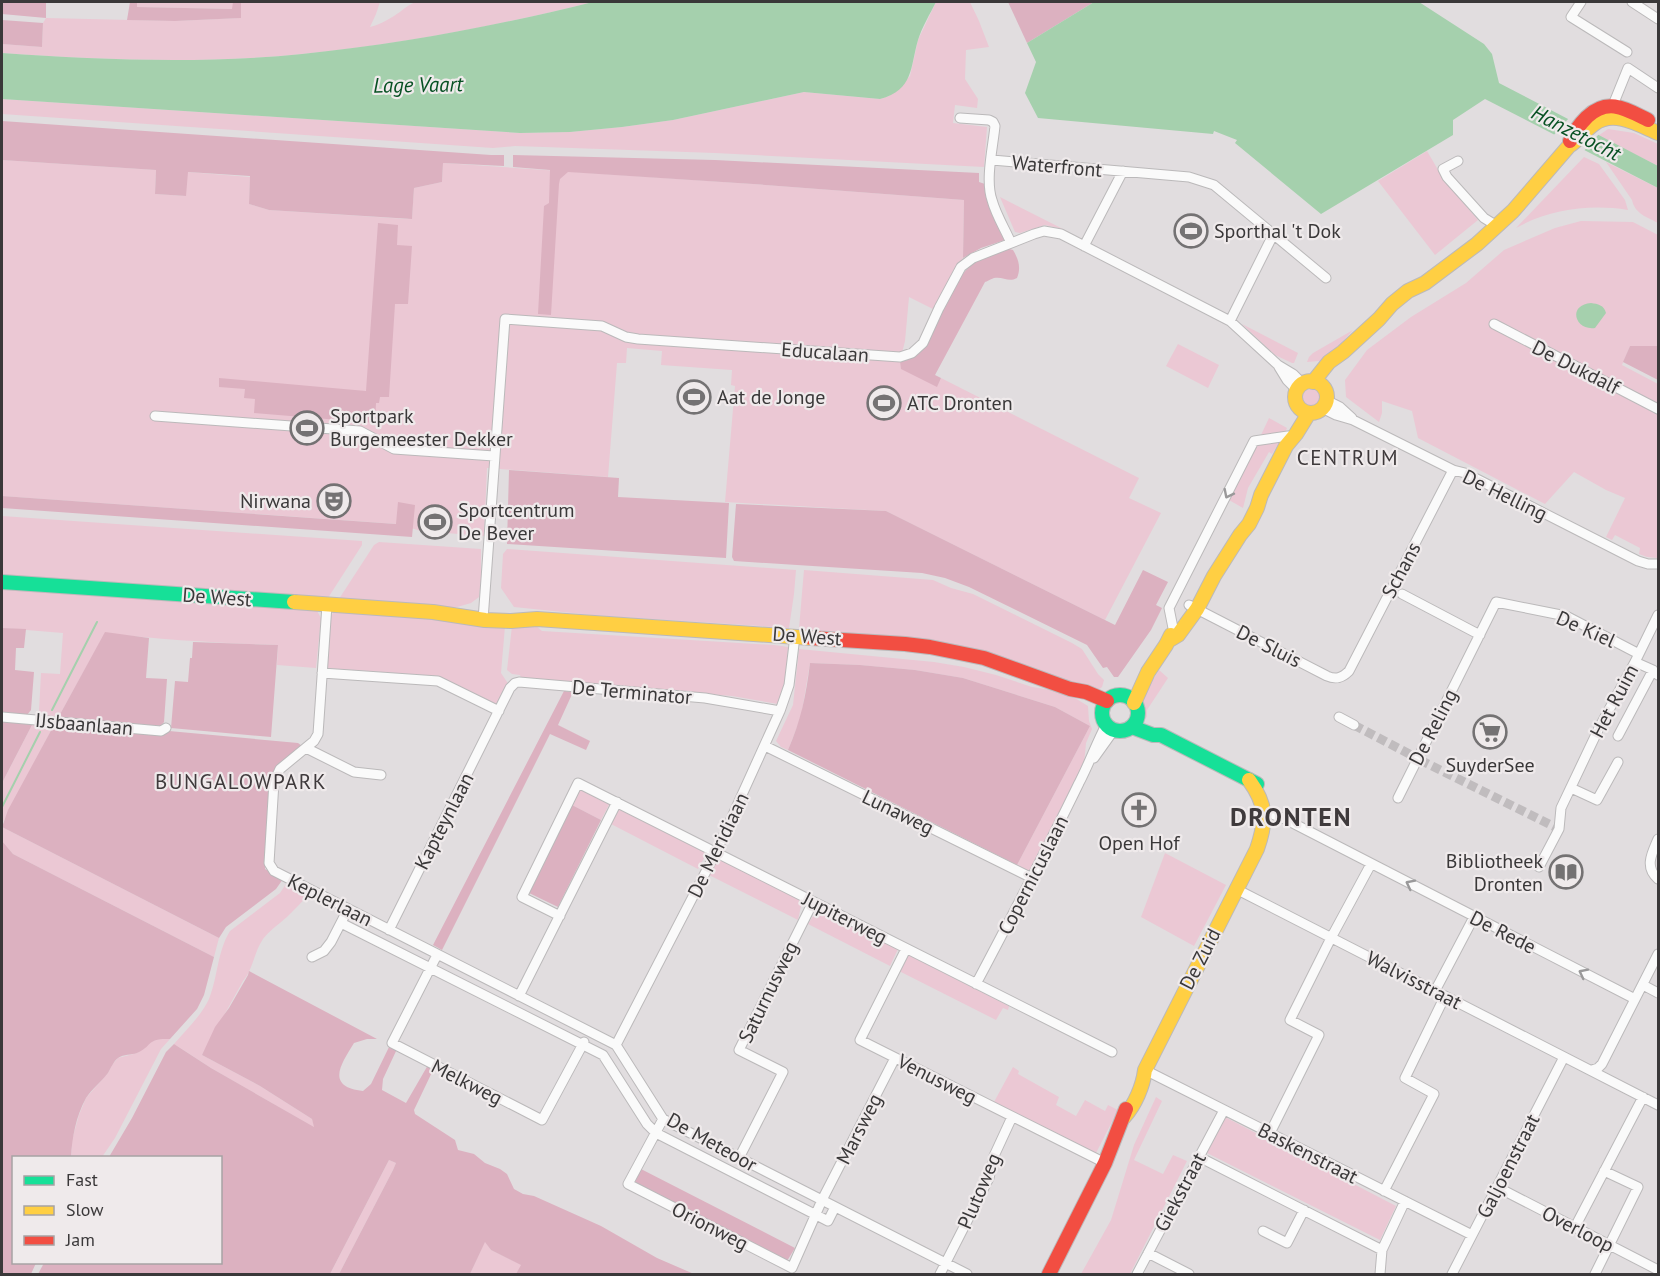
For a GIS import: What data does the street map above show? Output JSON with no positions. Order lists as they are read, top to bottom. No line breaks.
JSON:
{"streets":{"main road":["De West","De Zuid"],"street":["Waterfront","Educalaan","De Dukdalf","De Helling","Schans","De Kiel","De Sluis","De Terminator","Het Ruim","IJsbaanlaan","De Reling","Lunaweg","Kapteynlaan","De Meridiaan","Copernicuslaan","Keplerlaan","Jupiterweg","De Rede","Walvisstraat","Saturnusweg","Venusweg","Melkweg","Marsweg","De Meteoor","Baskenstraat","Galjoenstraat","Plutoweg","Giekstraat","Orionweg","Overloop"]},"crossings":[["Waterfront","Educalaan"],["Educalaan","De Helling"],["Educalaan","De West"],["De Helling","Schans"],["Schans","De Sluis"],["De West","De Meridiaan"],["De West","Copernicuslaan"],["De West","Keplerlaan"],["De Kiel","Het Ruim"],["De Kiel","De Reling"],["De Terminator","Kapteynlaan"],["De Terminator","De Meridiaan"],["Lunaweg","De Meridiaan"],["Lunaweg","Copernicuslaan"],["Kapteynlaan","Keplerlaan"],["De Meridiaan","Jupiterweg"],["De Meridiaan","De Meteoor"],["Copernicuslaan","Jupiterweg"],["Jupiterweg","Saturnusweg"],["Jupiterweg","Venusweg"],["De Rede","De Zuid"],["De Zuid","Walvisstraat"],["De Zuid","Venusweg"],["De Zuid","Baskenstraat"],["Walvisstraat","Galjoenstraat"],["Saturnusweg","De Meteoor"],["Venusweg","Marsweg"],["Venusweg","Plutoweg"],["Marsweg","De Meteoor"],["Marsweg","Orionweg"],["De Meteoor","Plutoweg"],["De Meteoor","Orionweg"],["Baskenstraat","Galjoenstraat"],["Baskenstraat","Giekstraat"],["Galjoenstraat","Overloop"]],"one_way":["De Rede"],"districts":["CENTRUM","BUNGALOWPARK","DRONTEN"],"water":["Lage Vaart","Hanzetocht"],"places":{"sports":["Sporthal 't Dok","Aat de Jonge","ATC Dronten","Sportpark Burgemeester Dekker","Sportcentrum De Bever"],"theatre":["Nirwana"],"supermarket":["SuyderSee"],"church":["Open Hof"],"library":["Bibliotheek Dronten"]},"legend":["Fast","Slow","Jam"]}
